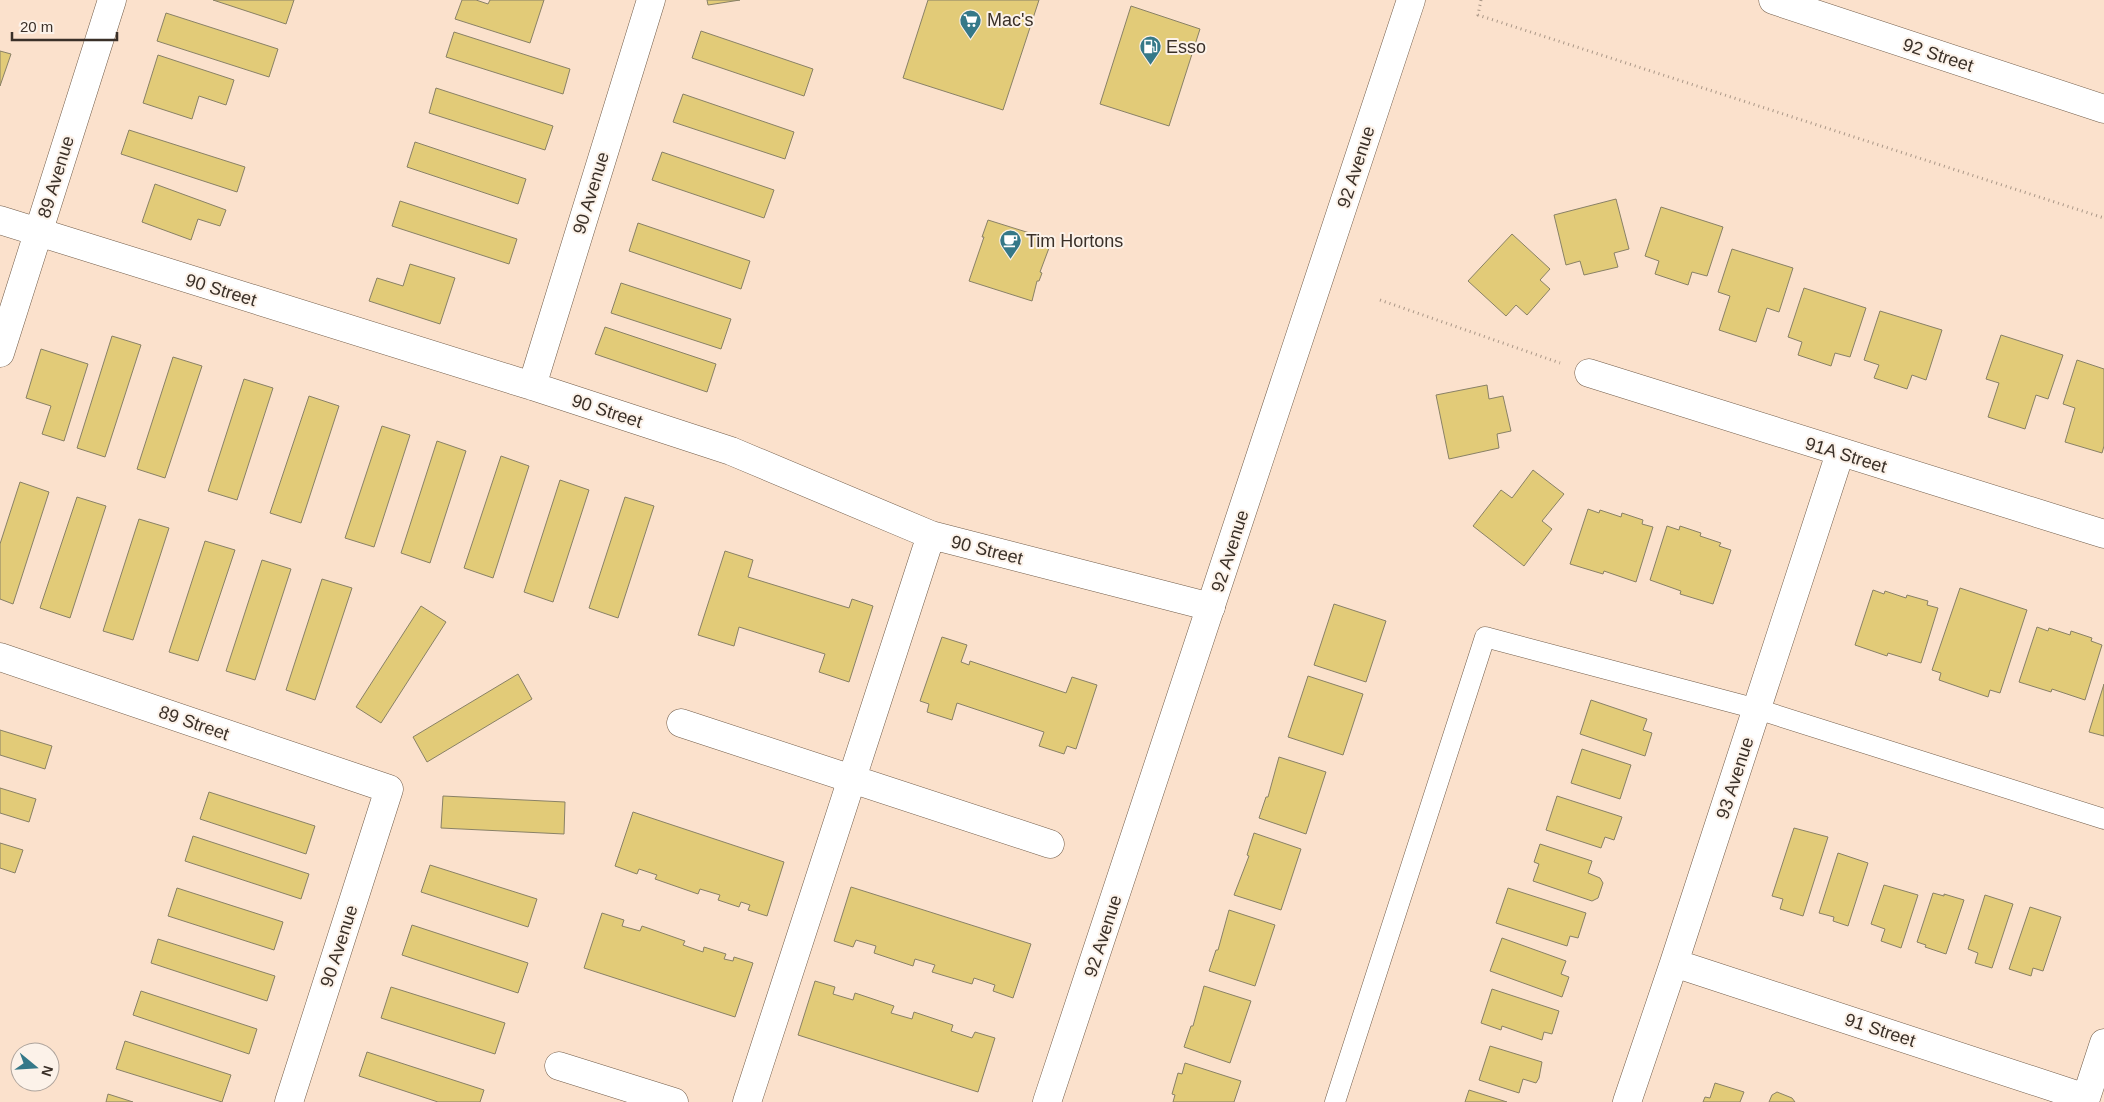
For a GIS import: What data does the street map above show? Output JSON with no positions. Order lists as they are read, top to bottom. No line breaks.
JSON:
{"streets":{"street":["92 Street","92 Avenue","89 Avenue","90 Avenue","90 Street","91A Street","89 Street","93 Avenue","91 Street"]},"crossings":[["92 Avenue","90 Street"],["89 Avenue","90 Street"],["90 Avenue","90 Street"],["90 Avenue","89 Street"],["91A Street","93 Avenue"],["93 Avenue","91 Street"]],"places":{"supermarket":["Mac's"],"fuel station":["Esso"],"cafe":["Tim Hortons"]},"scale_bar":"20 m","north":"right"}
